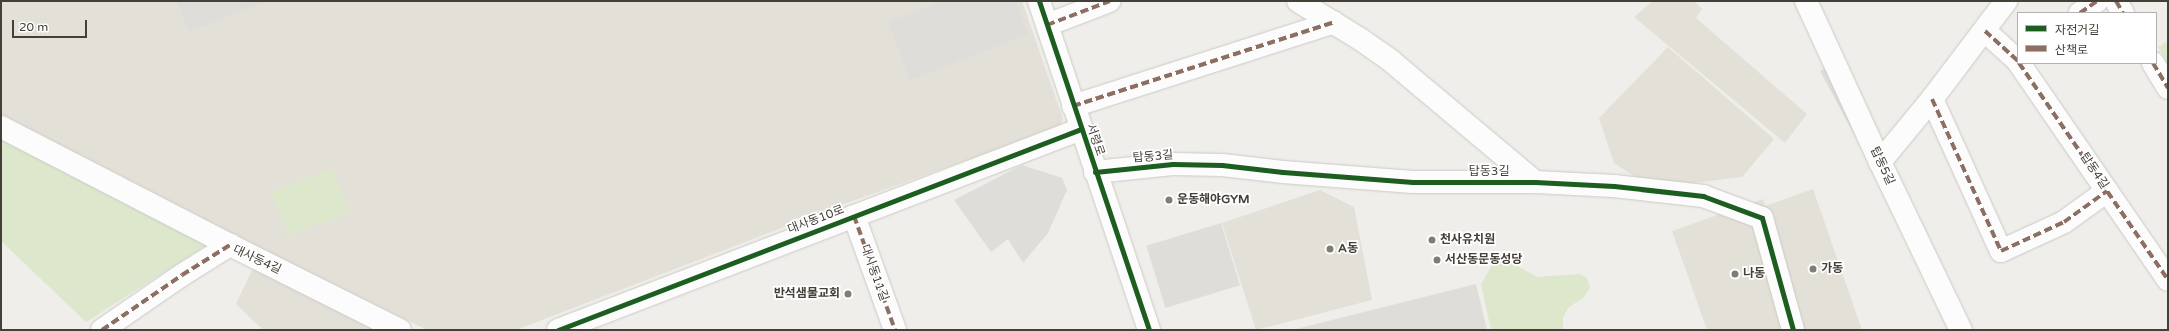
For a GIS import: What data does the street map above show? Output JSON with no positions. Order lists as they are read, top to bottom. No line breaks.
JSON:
{"streets":{"street":["서령로","탑동3길","탑동5길","탑동4길","대사동10로","대사동4길","대사동11길"]},"crossings":[["서령로","탑동3길"],["서령로","대사동10로"],["대사동10로","대사동11길"]],"places":["운동해야GYM","천사유치원","A동","서산동문동성당","가동","나동","반석샘물교회"],"legend":["자전거길","산책로"],"scale_bar":"20 m"}
